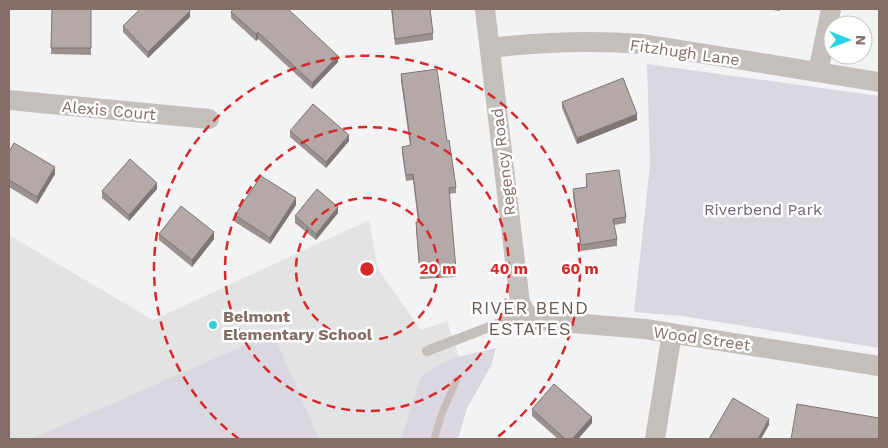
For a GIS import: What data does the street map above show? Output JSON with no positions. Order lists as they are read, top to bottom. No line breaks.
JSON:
{"streets":{"street":["Fitzhugh Lane","Alexis Court","Regency Road","Wood Street"]},"crossings":[["Fitzhugh Lane","Regency Road"],["Regency Road","Wood Street"]],"districts":["RIVER BEND ESTATES"],"parks":["Riverbend Park"],"places":["Belmont Elementary School"],"north":"right","rings":["20 m","40 m","60 m"]}
